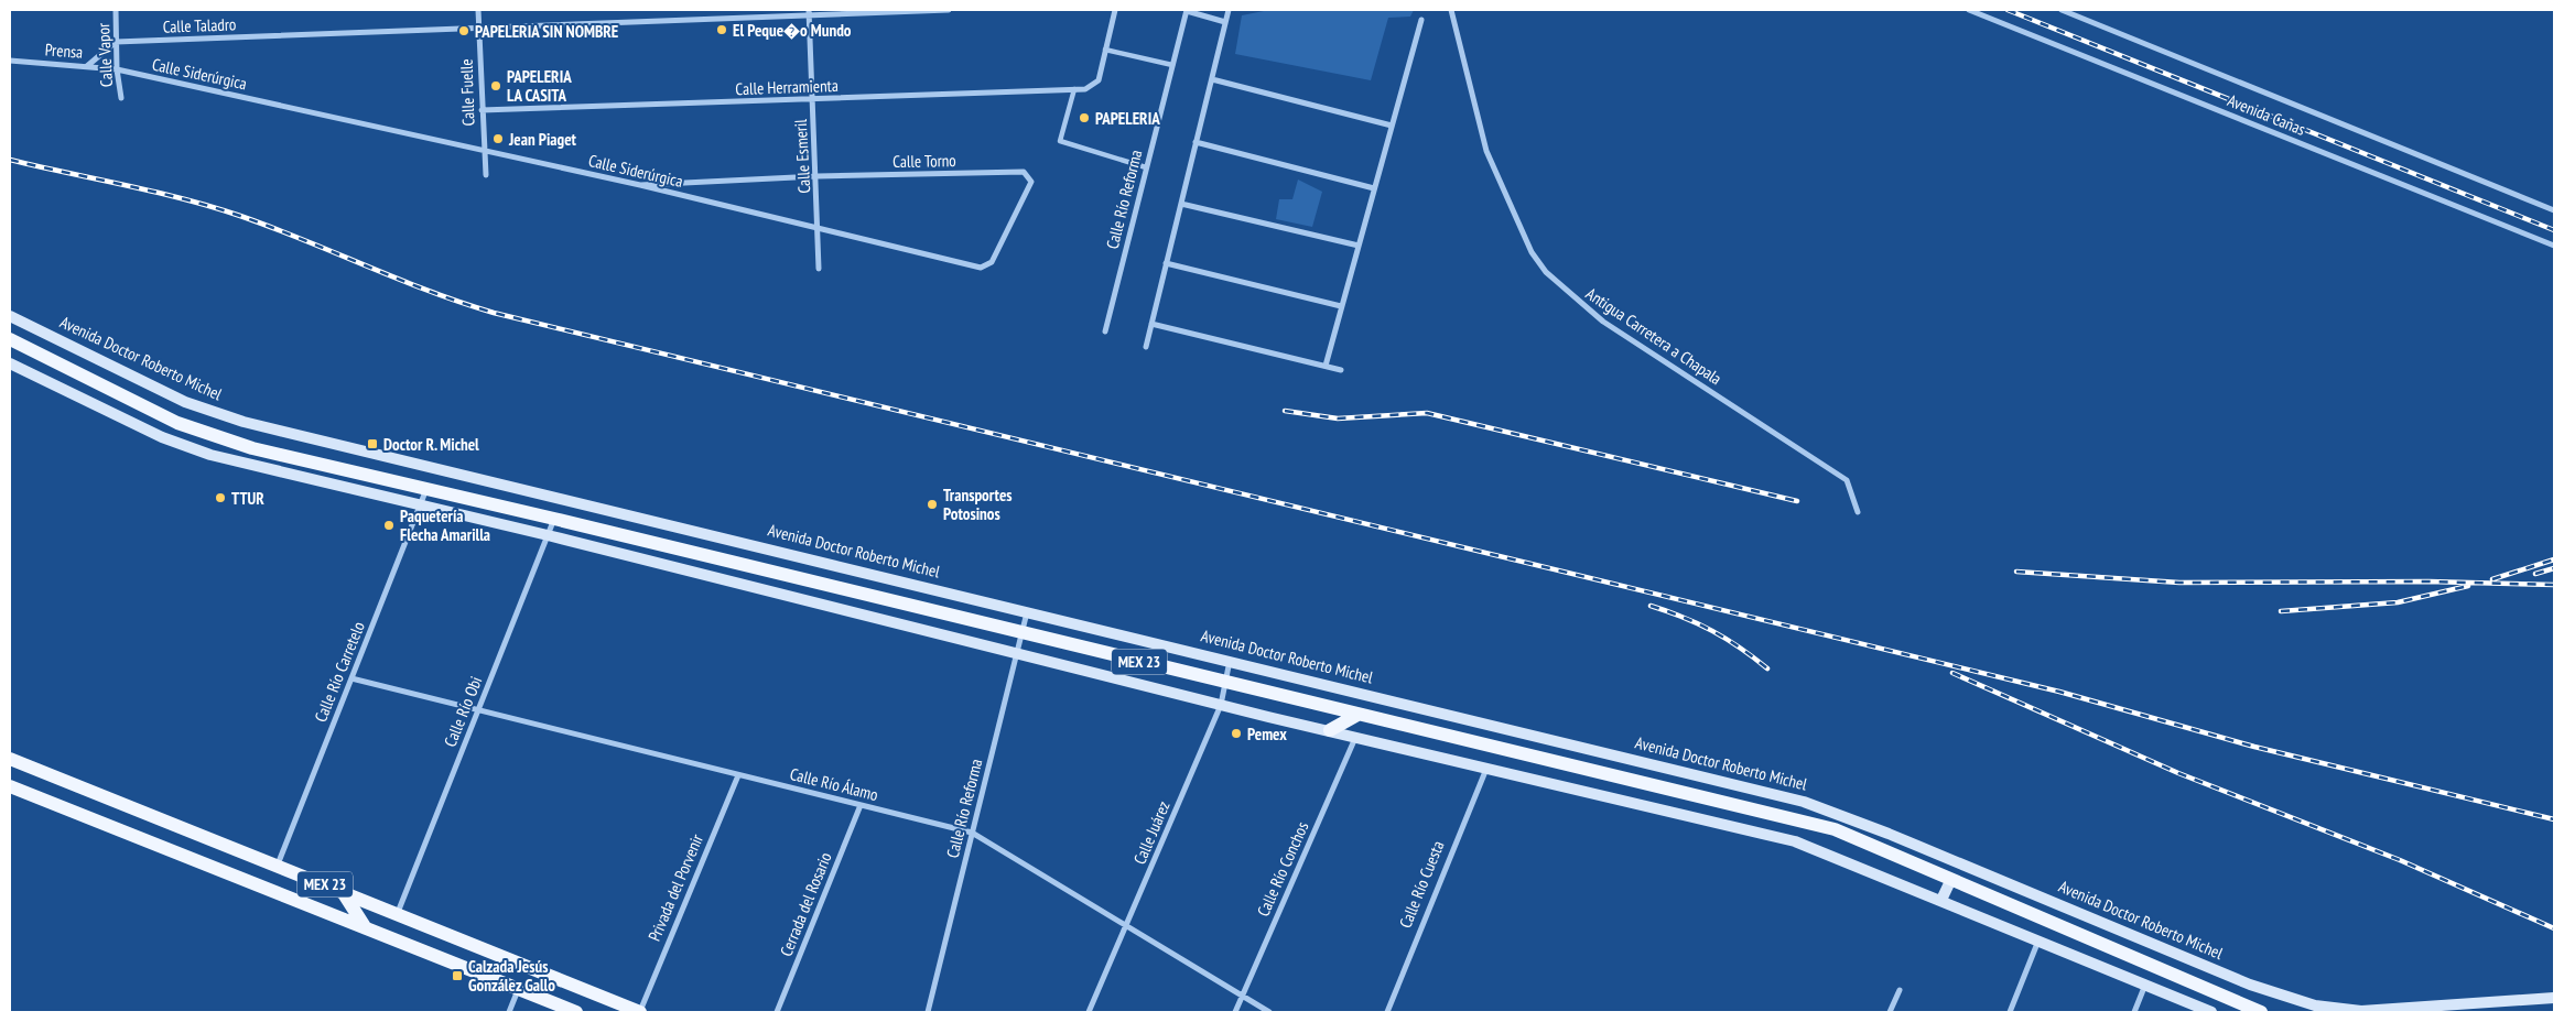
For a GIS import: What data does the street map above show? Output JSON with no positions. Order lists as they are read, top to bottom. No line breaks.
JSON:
{"streets":{"main road":["Avenida Doctor Roberto Michel","MEX 23"],"street":["Calle Taladro","Prensa","Calle Vapor","Calle Siderúrgica","Calle Herramienta","Calle Fuelle","Avenida Cañas","Calle Esmeril","Calle Torno","Calle Río Reforma","Antigua Carretera a Chapala","Calle Río Carretelo","Calle Río Obi","Calle Río Álamo","Calle Juárez","Calle Río Conchos","Calle Río Cuesta","Privada del Porvenir","Cerrada del Rosario"]},"crossings":[["Calle Taladro","Calle Vapor"],["Calle Taladro","Calle Fuelle"],["Calle Taladro","Calle Esmeril"],["Prensa","Calle Vapor"],["Prensa","Calle Siderúrgica"],["Calle Vapor","Calle Siderúrgica"],["Calle Siderúrgica","Calle Fuelle"],["Calle Siderúrgica","Calle Esmeril"],["Calle Siderúrgica","Calle Torno"],["Calle Herramienta","Calle Fuelle"],["Calle Herramienta","Calle Esmeril"],["Calle Esmeril","Calle Torno"],["Calle Río Reforma","Avenida Doctor Roberto Michel"],["Calle Río Reforma","MEX 23"],["Calle Río Reforma","Calle Río Álamo"],["Avenida Doctor Roberto Michel","Calle Juárez"],["MEX 23","Calle Río Carretelo"],["MEX 23","Calle Río Obi"],["MEX 23","Calle Juárez"],["MEX 23","Privada del Porvenir"],["Calle Río Carretelo","Calle Río Álamo"],["Calle Río Obi","Calle Río Álamo"],["Calle Río Álamo","Calle Juárez"],["Calle Río Álamo","Calle Río Conchos"],["Calle Río Álamo","Privada del Porvenir"],["Calle Río Álamo","Cerrada del Rosario"]],"places":{"other":["El Peque�o Mundo","PAPELERIA SIN NOMBRE","PAPELERIA LA CASITA","PAPELERIA","Jean Piaget","TTUR","Transportes Potosinos","Paquetería Flecha Amarilla","Pemex"],"transit":["Doctor R. Michel","Calzada Jesús González Gallo"]}}
